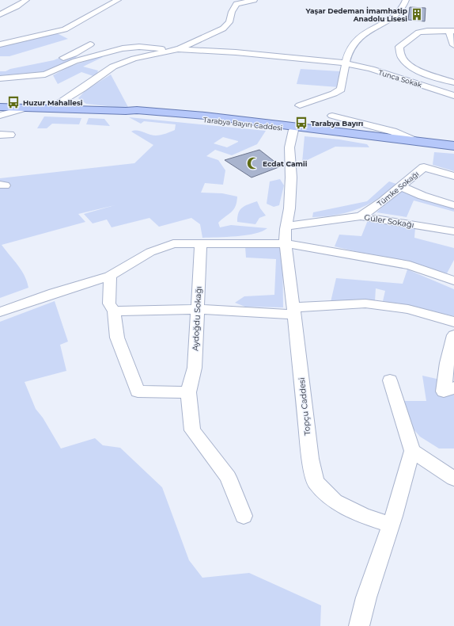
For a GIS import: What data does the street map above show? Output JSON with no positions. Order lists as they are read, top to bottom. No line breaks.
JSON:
{"streets":{"main road":["Tarabya Bayırı Caddesi"],"street":["Tunca Sokak","Tümke Sokağı","Güler Sokağı","Aydoğdu Sokağı","Topçu Caddesi"]},"crossings":[["Tarabya Bayırı Caddesi","Topçu Caddesi"],["Tümke Sokağı","Güler Sokağı"],["Güler Sokağı","Topçu Caddesi"]],"places":{"building":["Yaşar Dedeman İmamhatip Anadolu Lisesi"],"bus stop":["Huzur Mahallesi","Tarabya Bayırı"],"mosque":["Ecdat Camii"]}}
